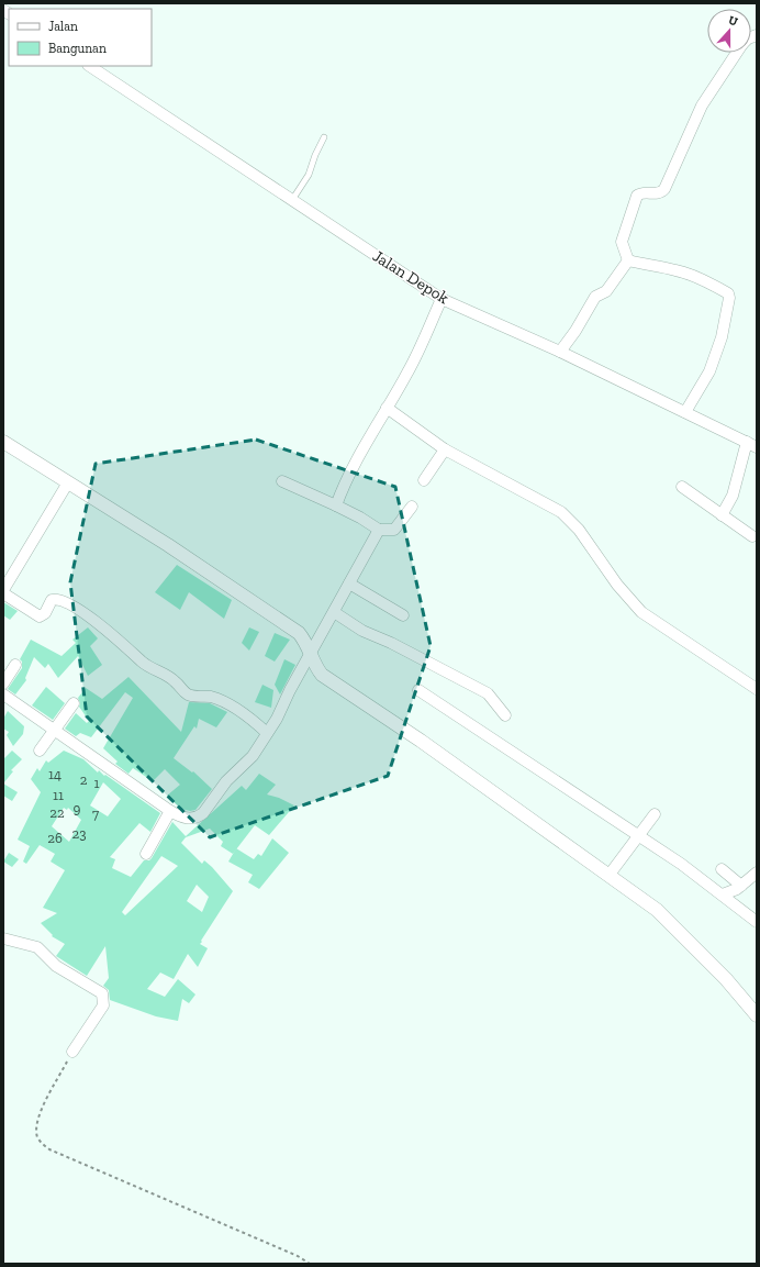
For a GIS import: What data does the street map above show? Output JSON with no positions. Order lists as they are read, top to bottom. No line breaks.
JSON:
{"streets":{"street":["Jalan Depok"]},"house_numbers":["14","2","1","11","9","22","7","23","26"],"legend":["Jalan","Bangunan"],"north":"top"}
